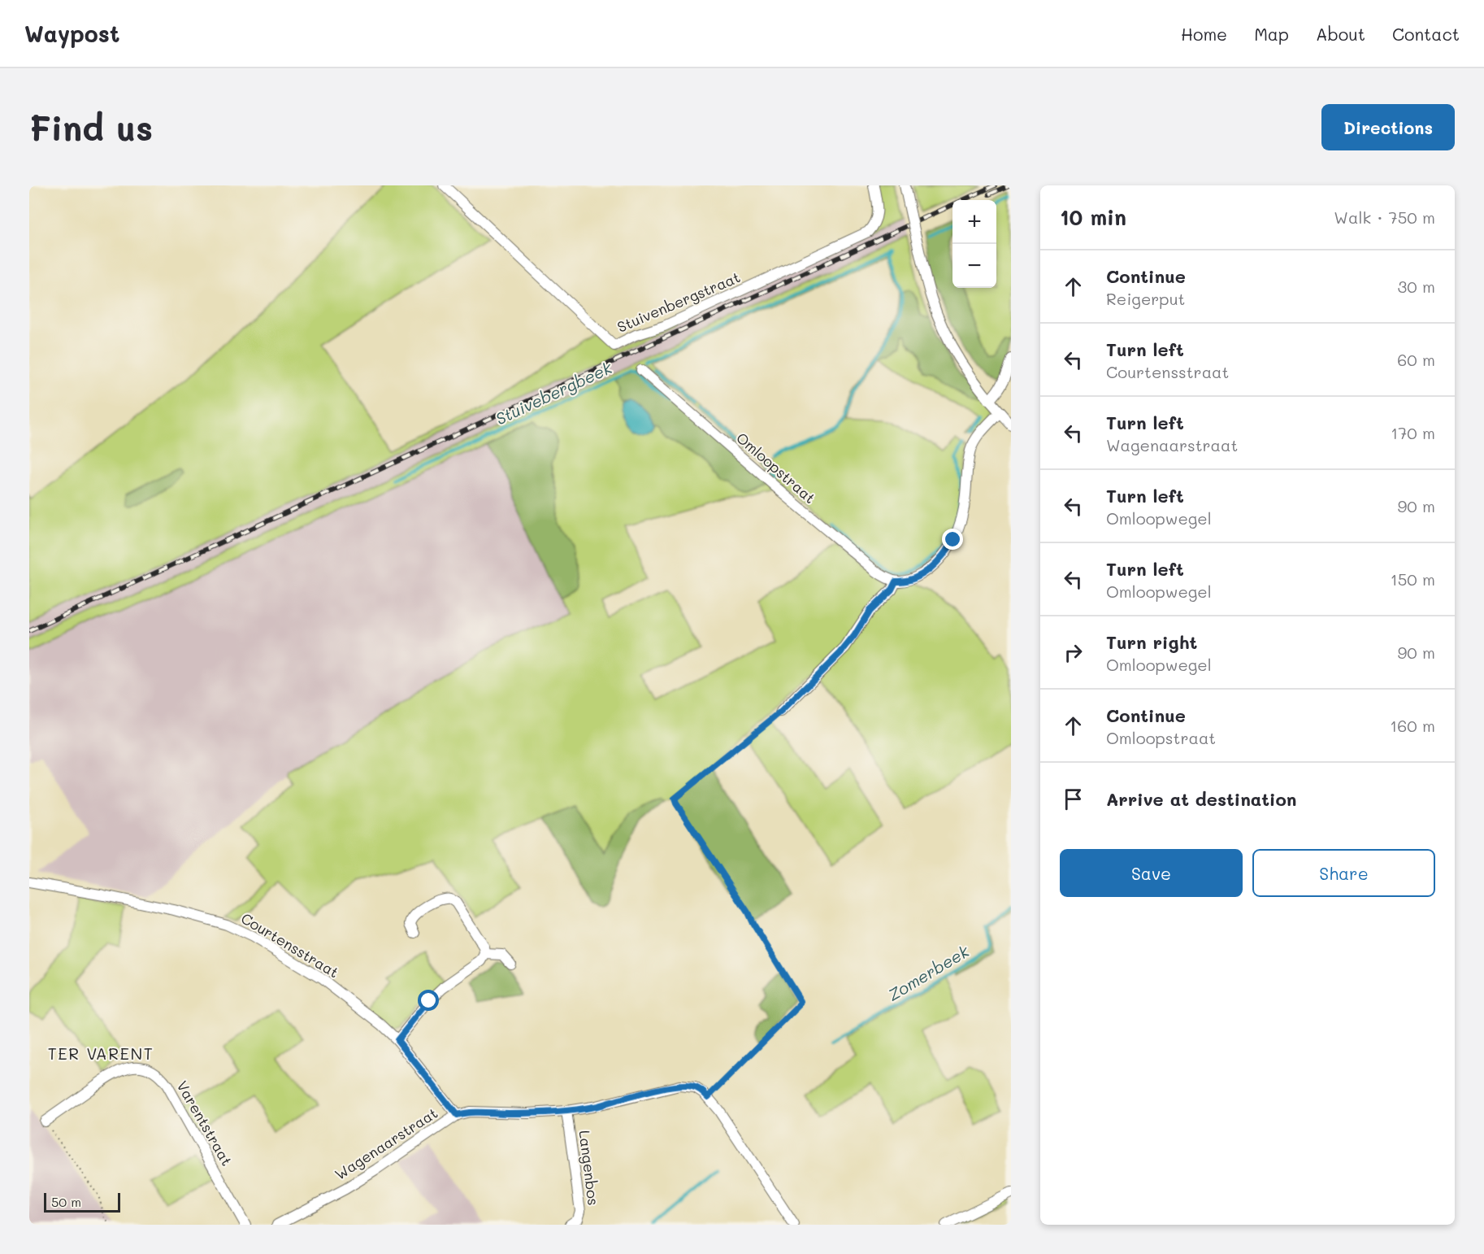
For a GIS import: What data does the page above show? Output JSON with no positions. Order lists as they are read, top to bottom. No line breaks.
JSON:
{"streets":{"street":["Stuivenbergstraat","Omloopstraat","Courtensstraat","Varentstraat","Wagenaarstraat","Langenbos"]},"crossings":[["Courtensstraat","Wagenaarstraat"],["Wagenaarstraat","Langenbos"]],"districts":["TER VARENT"],"water":["Stuivebergbeek","Zomerbeek"],"scale_bar":"50 m","page":{"header":"Waypost","nav":["Home","Map","About","Contact"],"buttons":["Directions",["Save","Share"]],"title":"Find us","heading":["10 min","Walk · 750 m"],"map_buttons":["+","−"],"list":[["Continue","Reigerput","30 m"],["Turn left","Courtensstraat","60 m"],["Turn left","Wagenaarstraat","170 m"],["Turn left","Omloopwegel","90 m"],["Turn left","Omloopwegel","150 m"],["Turn right","Omloopwegel","90 m"],["Continue","Omloopstraat","160 m"],"Arrive at destination"],"scale":"50 m"}}
